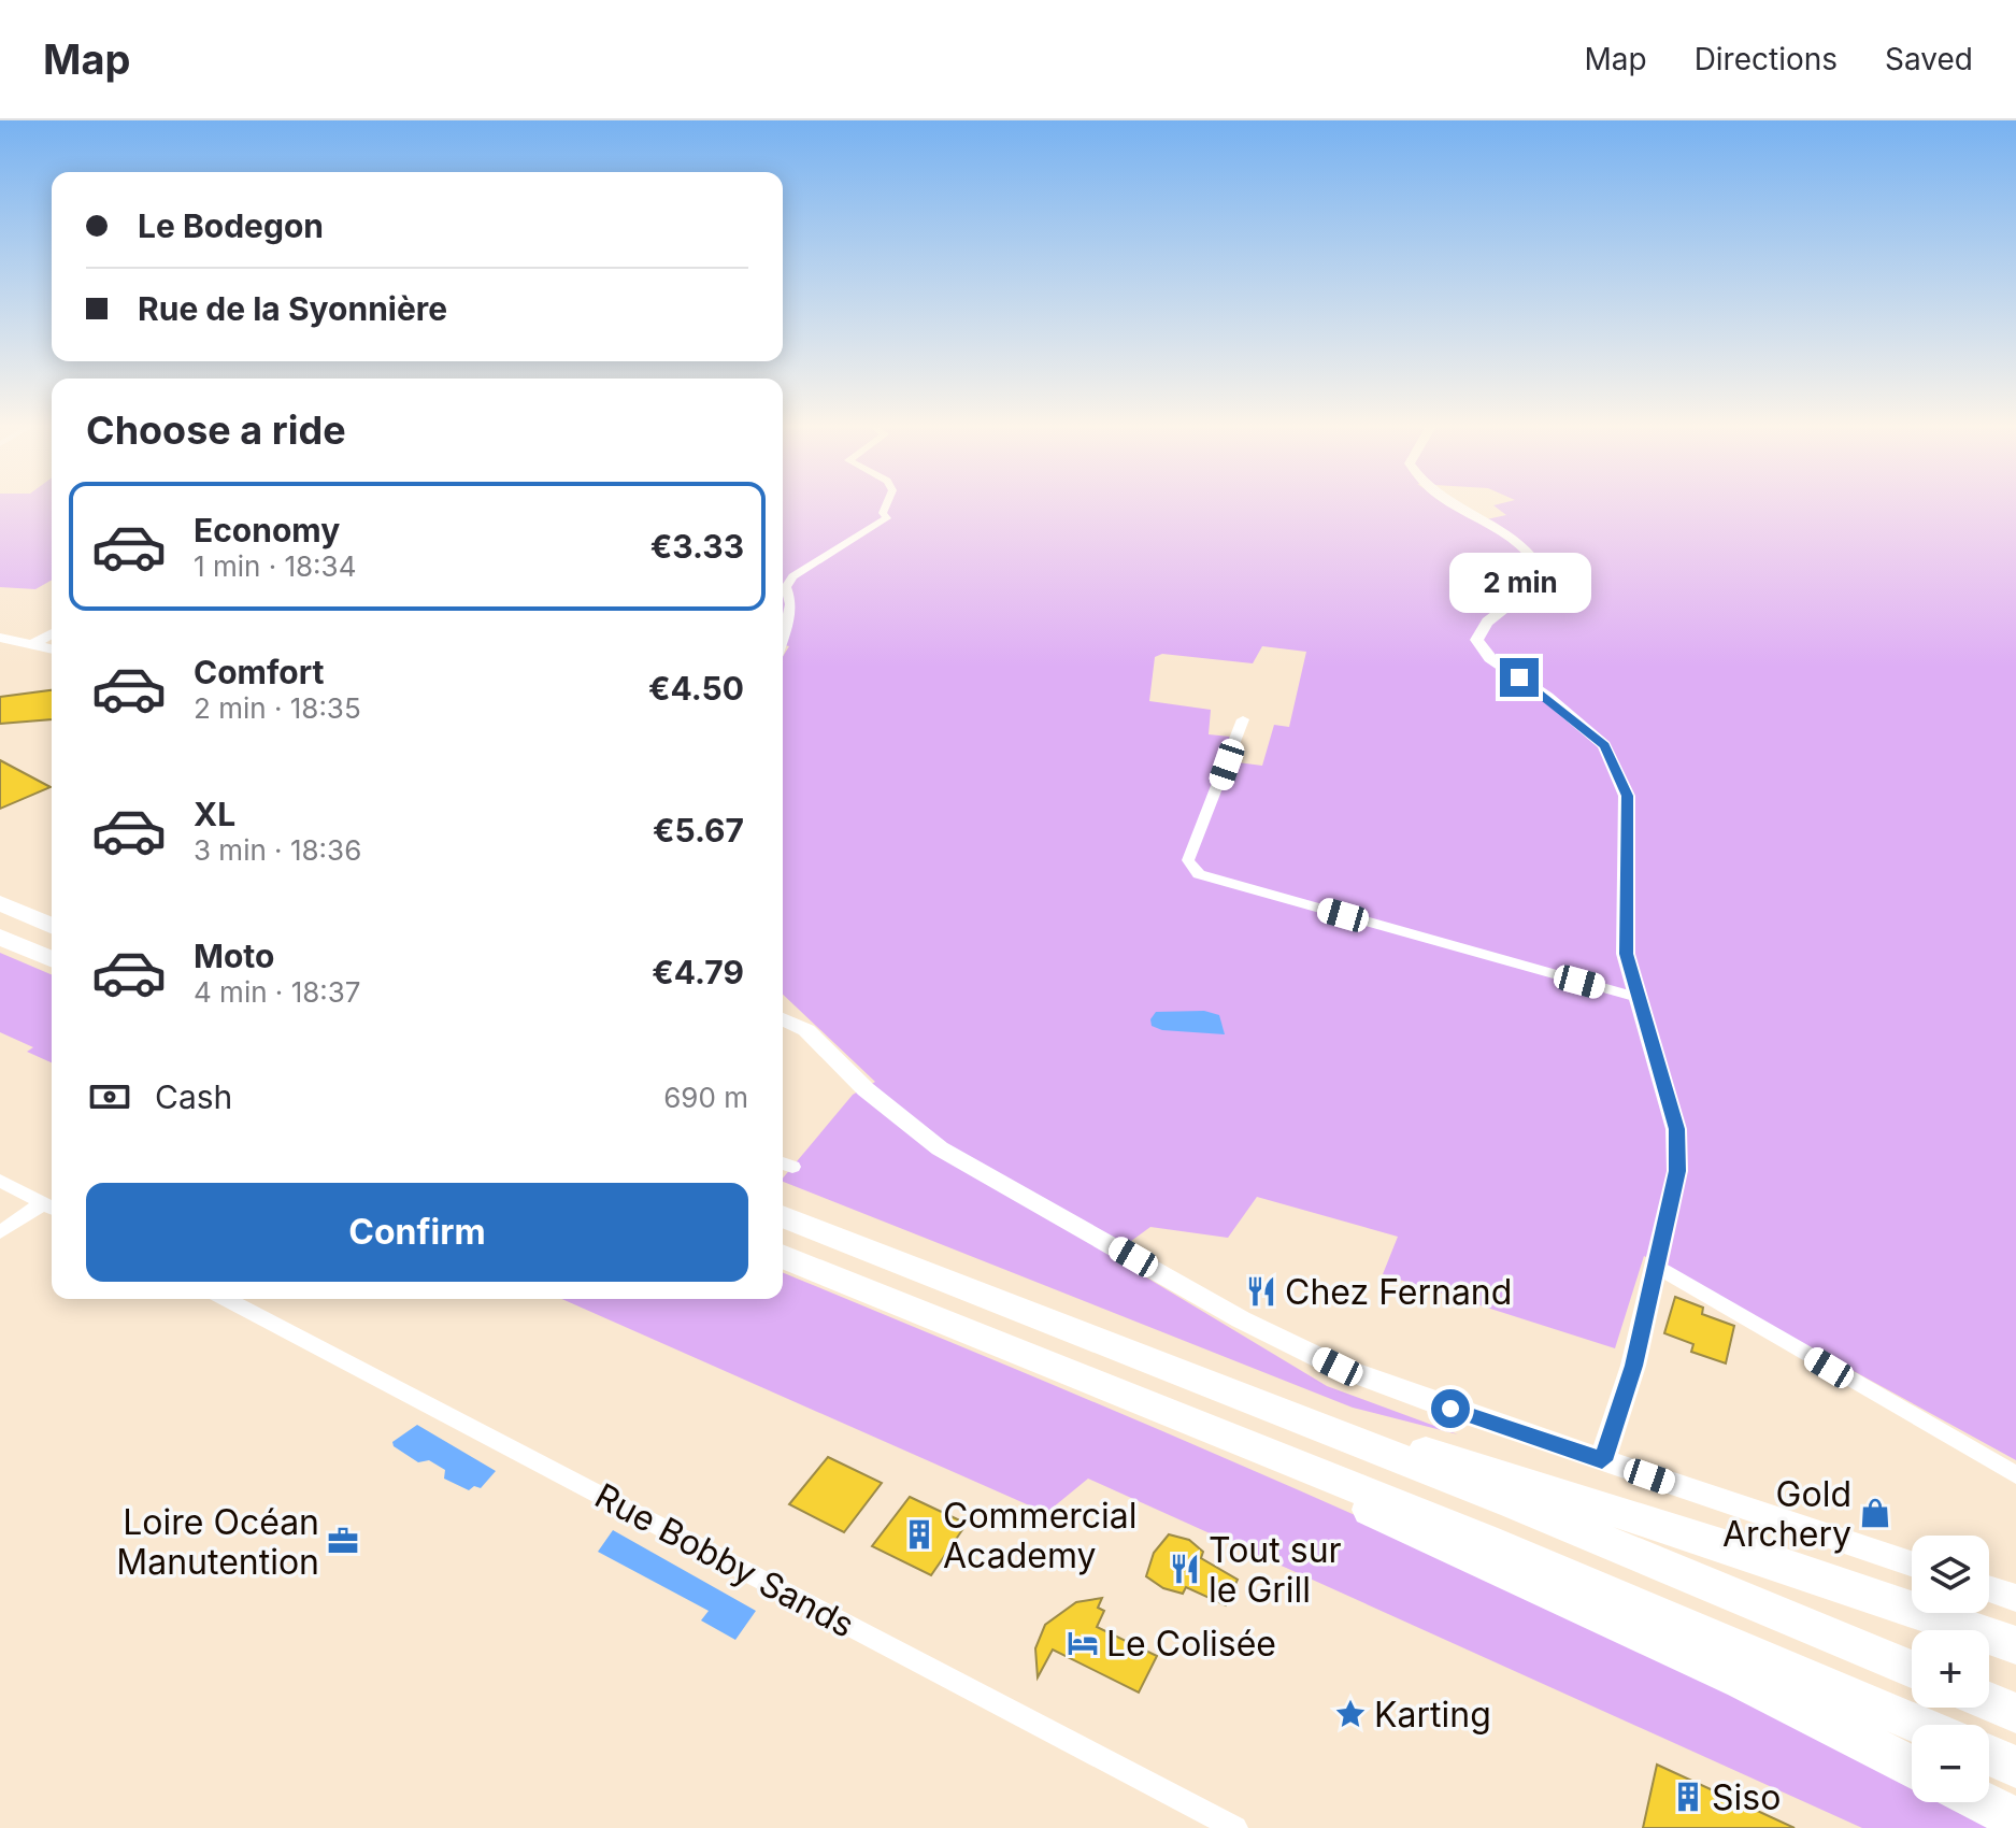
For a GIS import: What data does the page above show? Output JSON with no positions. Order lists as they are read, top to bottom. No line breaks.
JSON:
{"streets":{"street":["Rue Bobby Sands"]},"places":{"restaurant":["Chez Fernand","Tout sur le Grill"],"shop":["Gold Archery"],"building":["Commercial Academy","Siso"],"office":["Loire Océan Manutention"],"hotel":["Le Colisée"],"place":["Karting"]},"page":{"header":"Map","nav":["Map","Directions","Saved"],"banner":["Le Bodegon","Rue de la Syonnière"],"heading":"Choose a ride","list":[{"name":"Economy","note":"1 min · 18:34","value":"€3.33"},{"name":"Comfort","note":"2 min · 18:35","value":"€4.50"},{"name":"XL","note":"3 min · 18:36","value":"€5.67"},{"name":"Moto","note":"4 min · 18:37","value":"€4.79"}],"bubble":"2 min","pay":["Cash","690 m"],"buttons":"Confirm","map_buttons":["+","−"]}}
